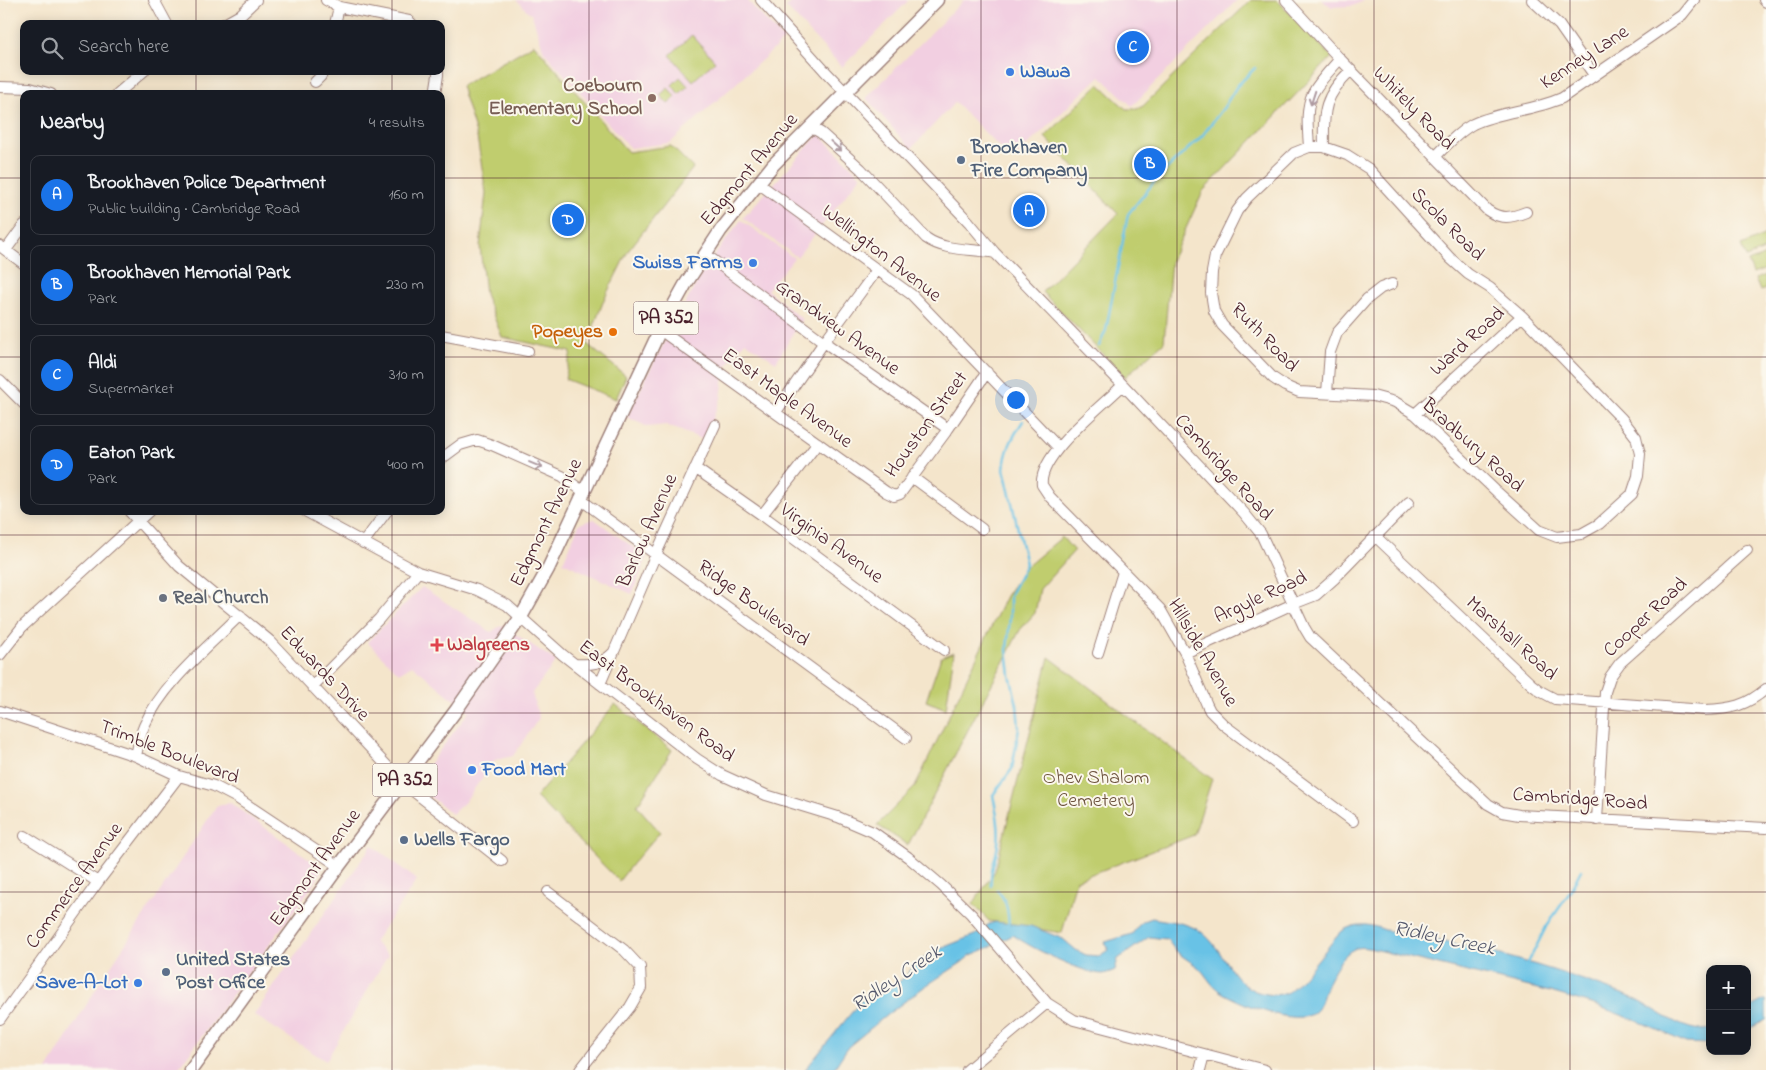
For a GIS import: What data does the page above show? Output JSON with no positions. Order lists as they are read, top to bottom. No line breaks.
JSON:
{"streets":{"main road":["Edgmont Avenue","PA 352"],"street":["Kenney Lane","Whitely Road","Scola Road","Wellington Avenue","Grandview Avenue","Ruth Road","Ward Road","East Maple Avenue","Houston Street","Bradbury Road","Cambridge Road","Barlow Avenue","Virginia Avenue","Argyle Road","Ridge Boulevard","Cooper Road","Marshall Road","Hillside Avenue","Edwards Drive","East Brookhaven Road","Trimble Boulevard","Commerce Avenue"]},"crossings":[["Kenney Lane","Whitely Road"],["Edgmont Avenue","Wellington Avenue"],["Edgmont Avenue","Grandview Avenue"],["Edgmont Avenue","East Maple Avenue"],["Edgmont Avenue","Cambridge Road"],["Edgmont Avenue","Ridge Boulevard"],["Edgmont Avenue","Edwards Drive"],["Edgmont Avenue","East Brookhaven Road"],["Edgmont Avenue","Trimble Boulevard"],["Scola Road","Ruth Road"],["Scola Road","Ward Road"],["Scola Road","Bradbury Road"],["Wellington Avenue","Houston Street"],["Wellington Avenue","Hillside Avenue"],["Grandview Avenue","Houston Street"],["Ruth Road","Bradbury Road"],["Ward Road","Bradbury Road"],["East Maple Avenue","Houston Street"],["Cambridge Road","Argyle Road"],["Cambridge Road","Cooper Road"],["Barlow Avenue","Virginia Avenue"],["Barlow Avenue","Ridge Boulevard"],["Barlow Avenue","East Brookhaven Road"],["Argyle Road","Marshall Road"],["Argyle Road","Hillside Avenue"],["Cooper Road","Marshall Road"],["Trimble Boulevard","Commerce Avenue"]],"water":["Ridley Creek"],"parks":["Ohev Shalom Cemetery"],"places":{"other":["Wawa","Coebourn Elementary School","Brookhaven Fire Company","Swiss Farms","Popeyes","Real Church","Food Mart","Wells Fargo","United States Post Office","Save-A-Lot"],"health":["Walgreens"]},"page":{"search":"Search here","pins":["C","B","A","D"],"heading":["Nearby","4 results"],"list":[{"mark":"A","name":"Brookhaven Police Department","note":"Public building · Cambridge Road","value":"160 m"},{"mark":"B","name":"Brookhaven Memorial Park","note":"Park","value":"230 m"},{"mark":"C","name":"Aldi","note":"Supermarket","value":"310 m"},{"mark":"D","name":"Eaton Park","note":"Park","value":"400 m"}],"map_buttons":["+","−"]}}
